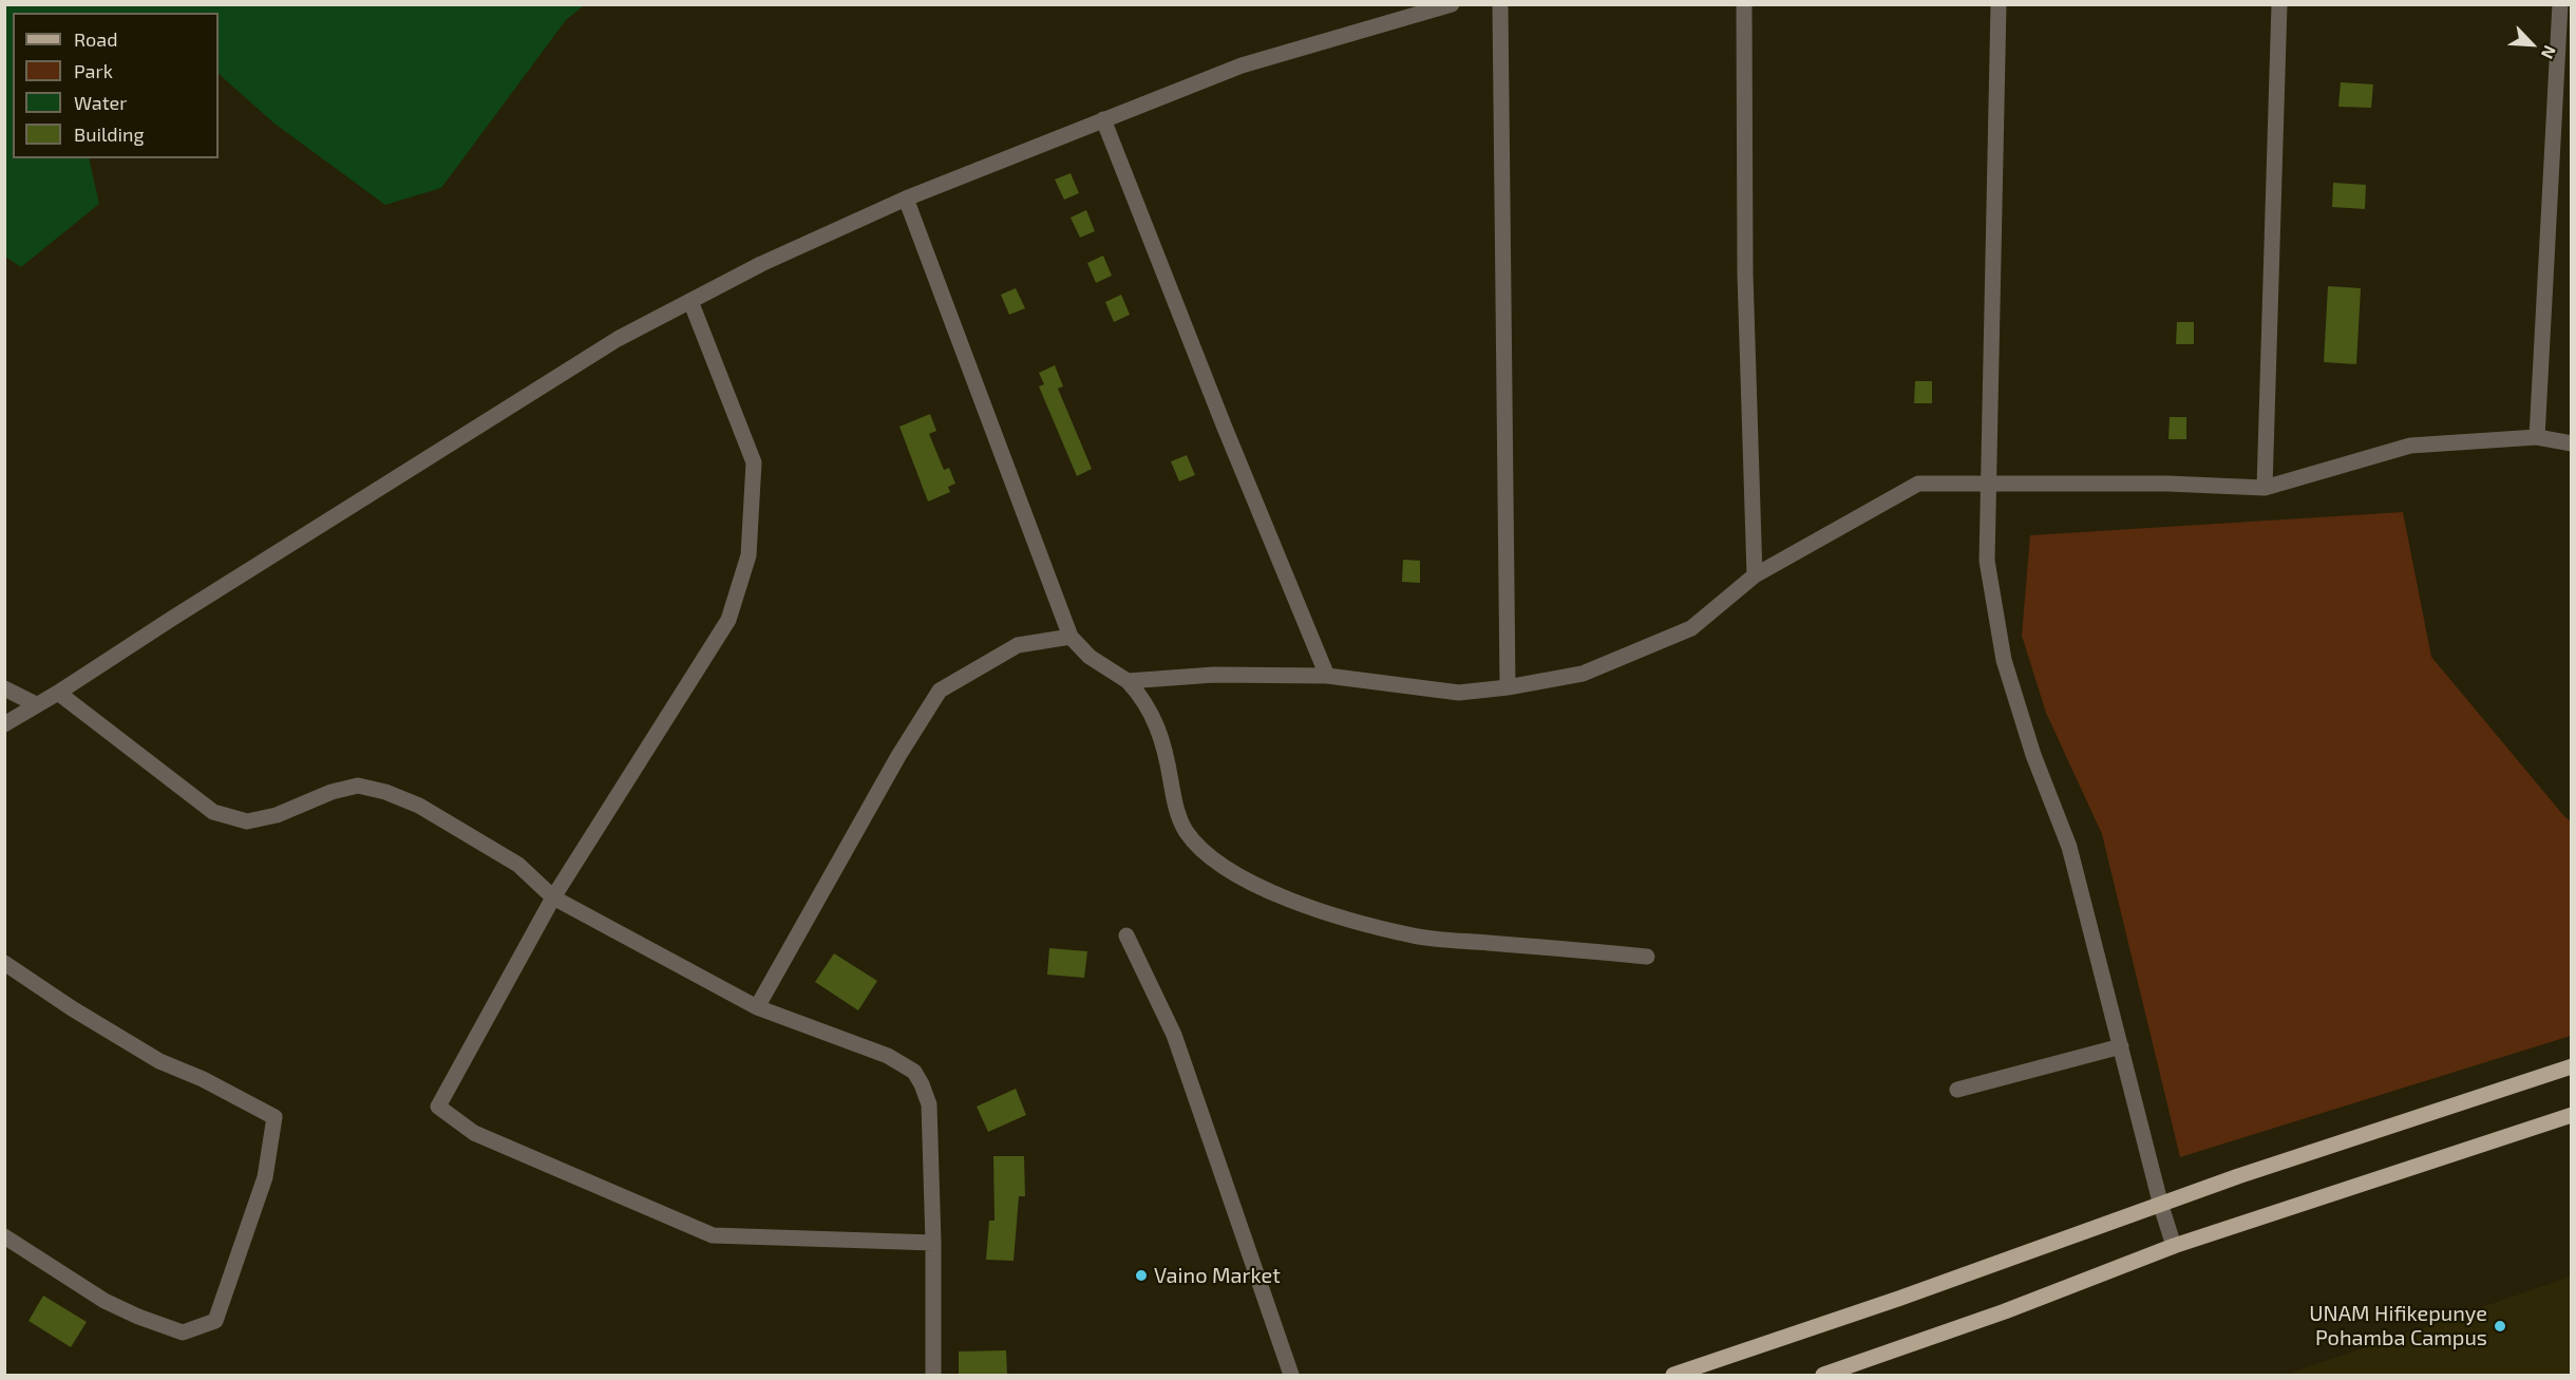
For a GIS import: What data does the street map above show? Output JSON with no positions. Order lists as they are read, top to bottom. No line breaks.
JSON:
{"places":["Vaino Market","UNAM Hifikepunye Pohamba Campus"],"legend":["Road","Park","Water","Building"],"north":"bottom right"}
